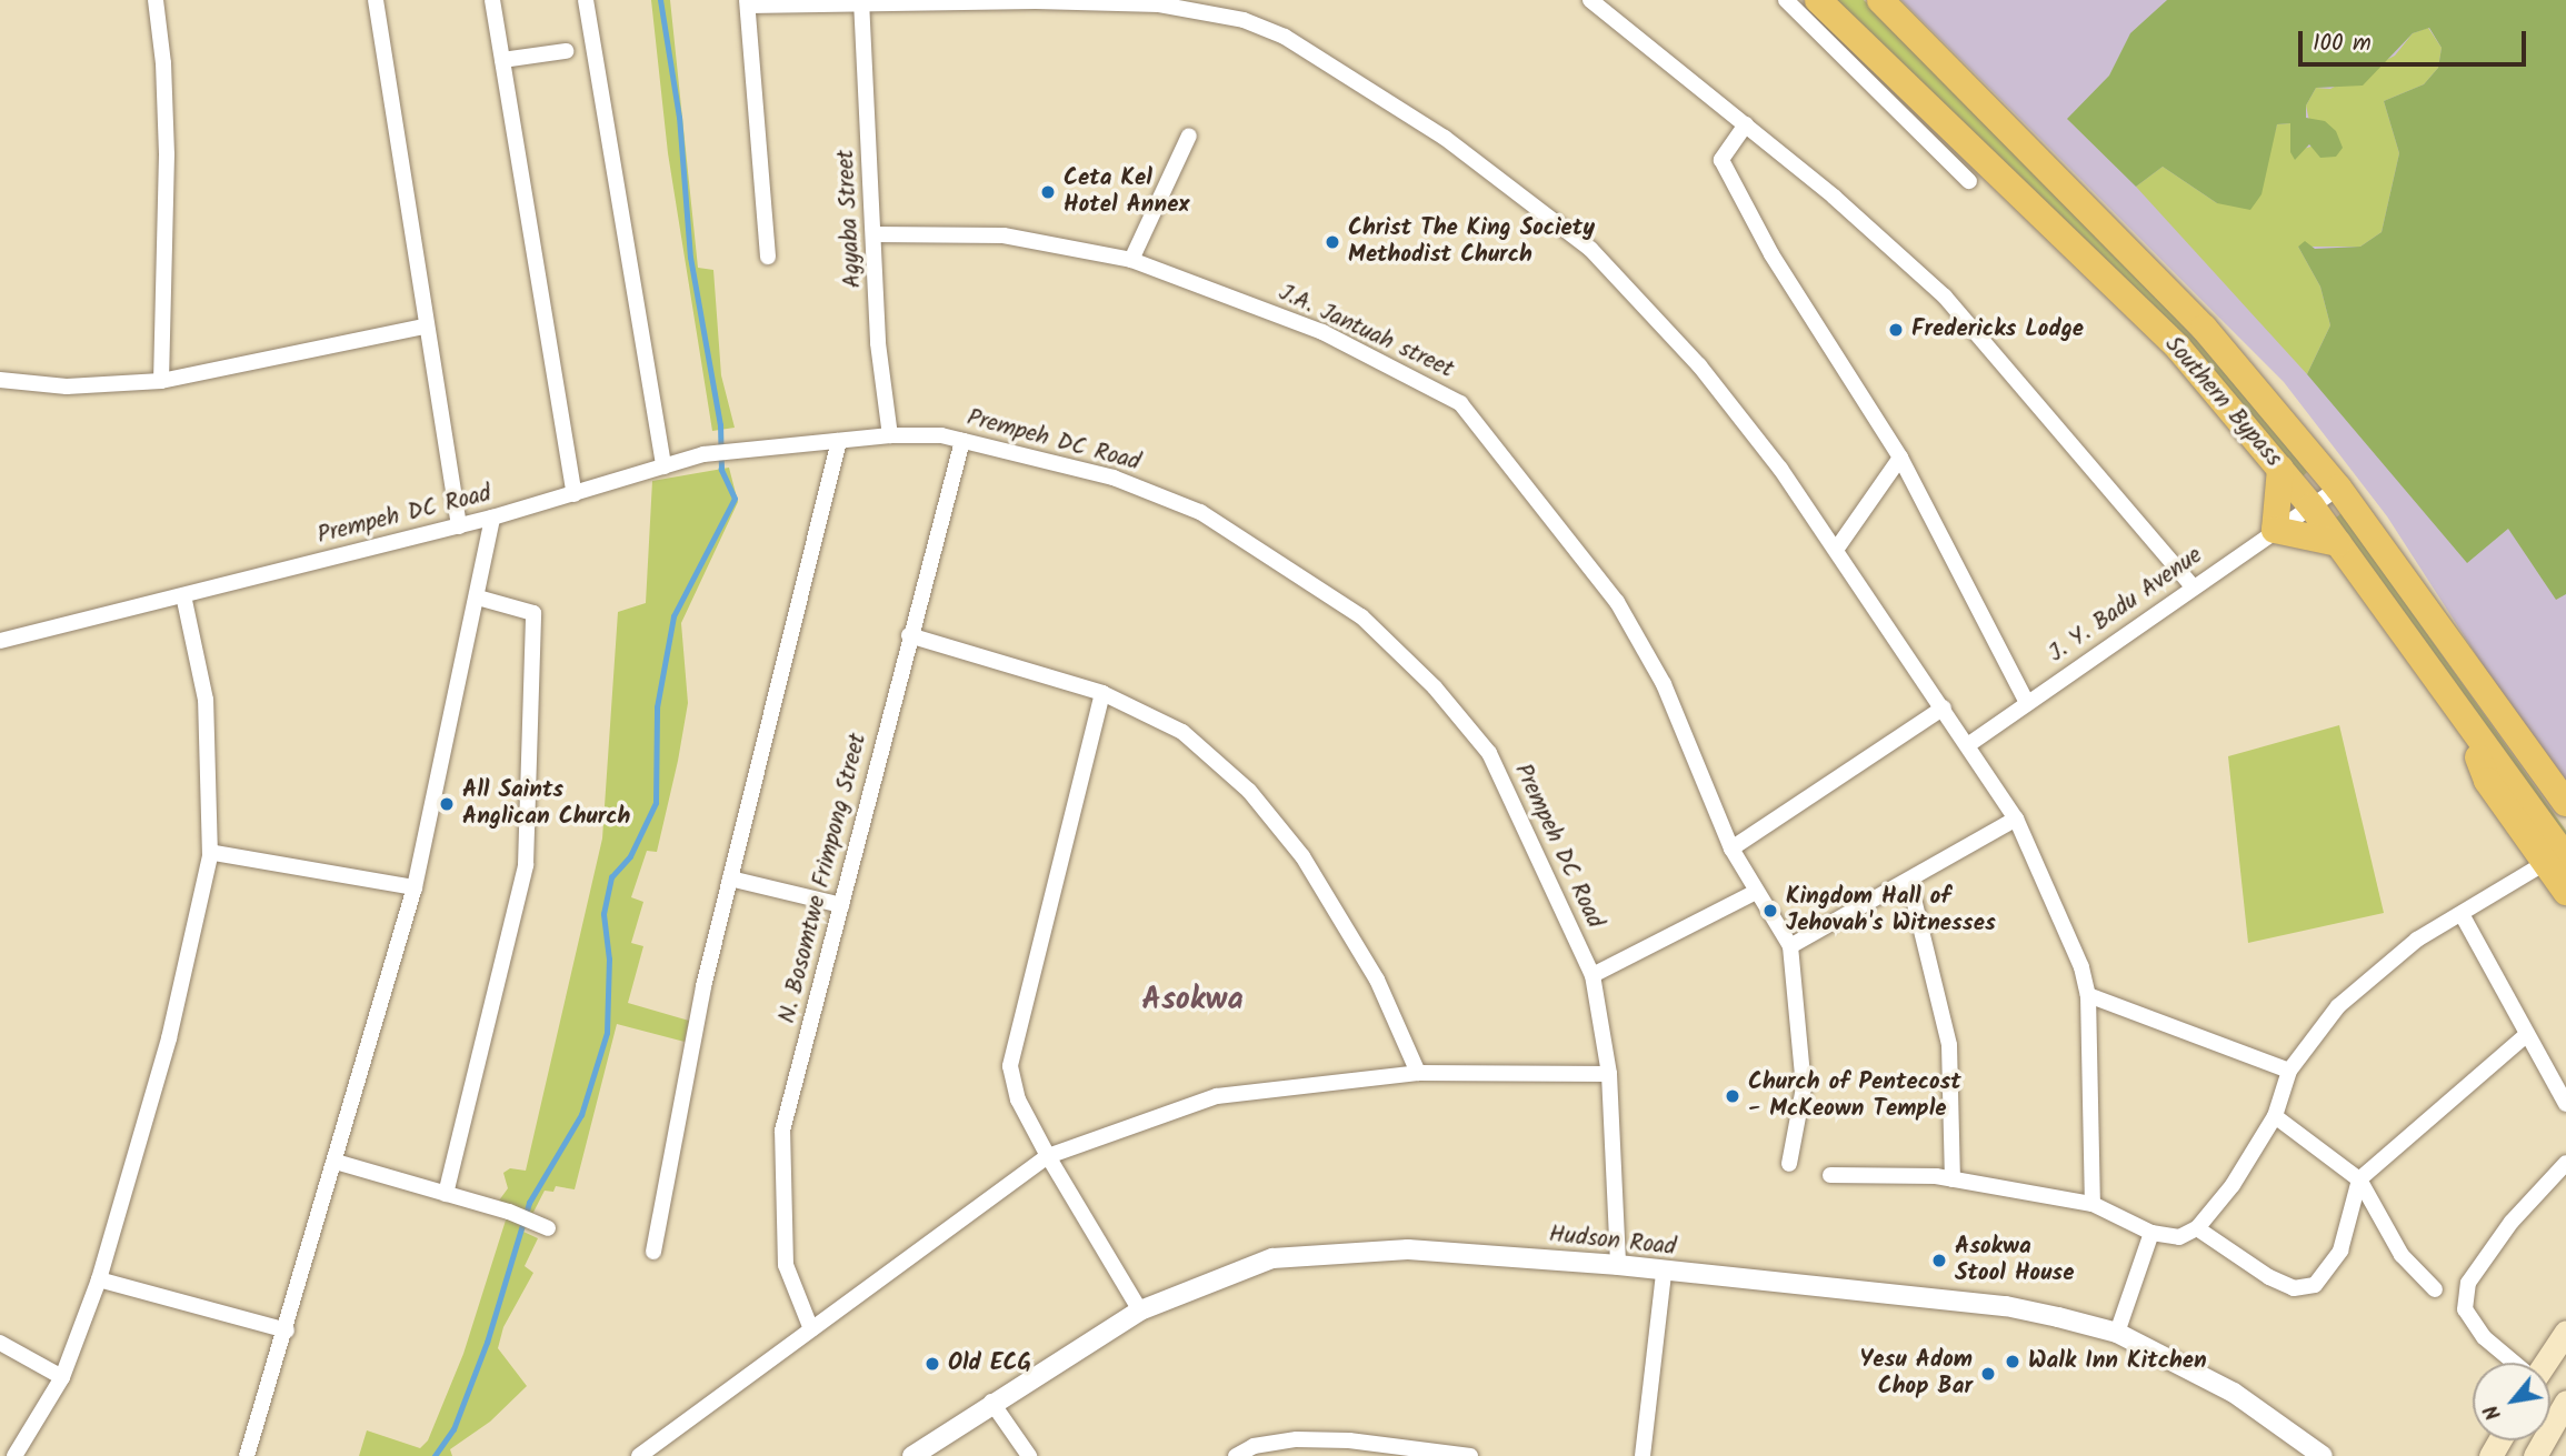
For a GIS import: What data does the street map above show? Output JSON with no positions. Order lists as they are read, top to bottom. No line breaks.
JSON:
{"streets":{"highway":["Southern Bypass"],"street":["Agyaba Street","J.A. Jantuah street","Prempeh DC Road","J. Y. Badu Avenue","N. Bosomtwe Frimpong Street","Hudson Road"]},"crossings":[["Agyaba Street","J.A. Jantuah street"],["Agyaba Street","Prempeh DC Road"],["Southern Bypass","J. Y. Badu Avenue"],["Prempeh DC Road","N. Bosomtwe Frimpong Street"],["Prempeh DC Road","Hudson Road"]],"districts":["Asokwa"],"places":["Ceta Kel Hotel Annex","Christ The King Society Methodist Church","Fredericks Lodge","All Saints Anglican Church","Kingdom Hall of Jehovah's Witnesses","Church of Pentecost - McKeown Temple","Asokwa Stool House","Walk Inn Kitchen","Old ECG","Yesu Adom Chop Bar"],"scale_bar":"100 m","north":"bottom left"}
